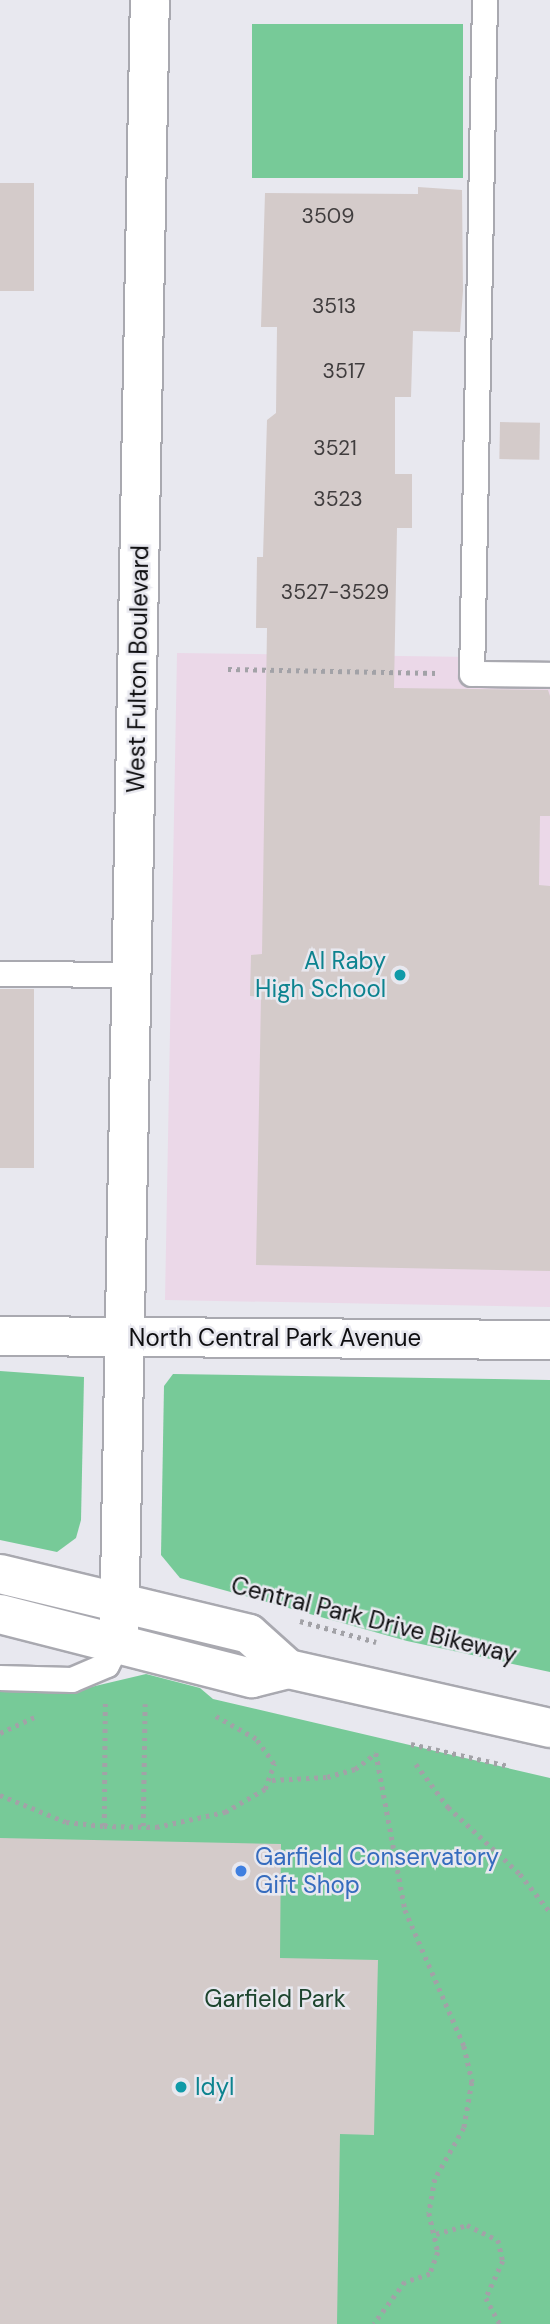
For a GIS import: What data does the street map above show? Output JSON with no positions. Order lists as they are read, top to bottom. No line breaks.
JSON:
{"streets":{"street":["West Fulton Boulevard","North Central Park Avenue"],"path":["Central Park Drive Bikeway"]},"crossings":[["West Fulton Boulevard","North Central Park Avenue"]],"parks":["Garfield Park"],"places":["Al Raby High School","Garfield Conservatory Gift Shop","Idyl"],"house_numbers":["3509","3513","3517","3521","3523","3527-3529"]}
